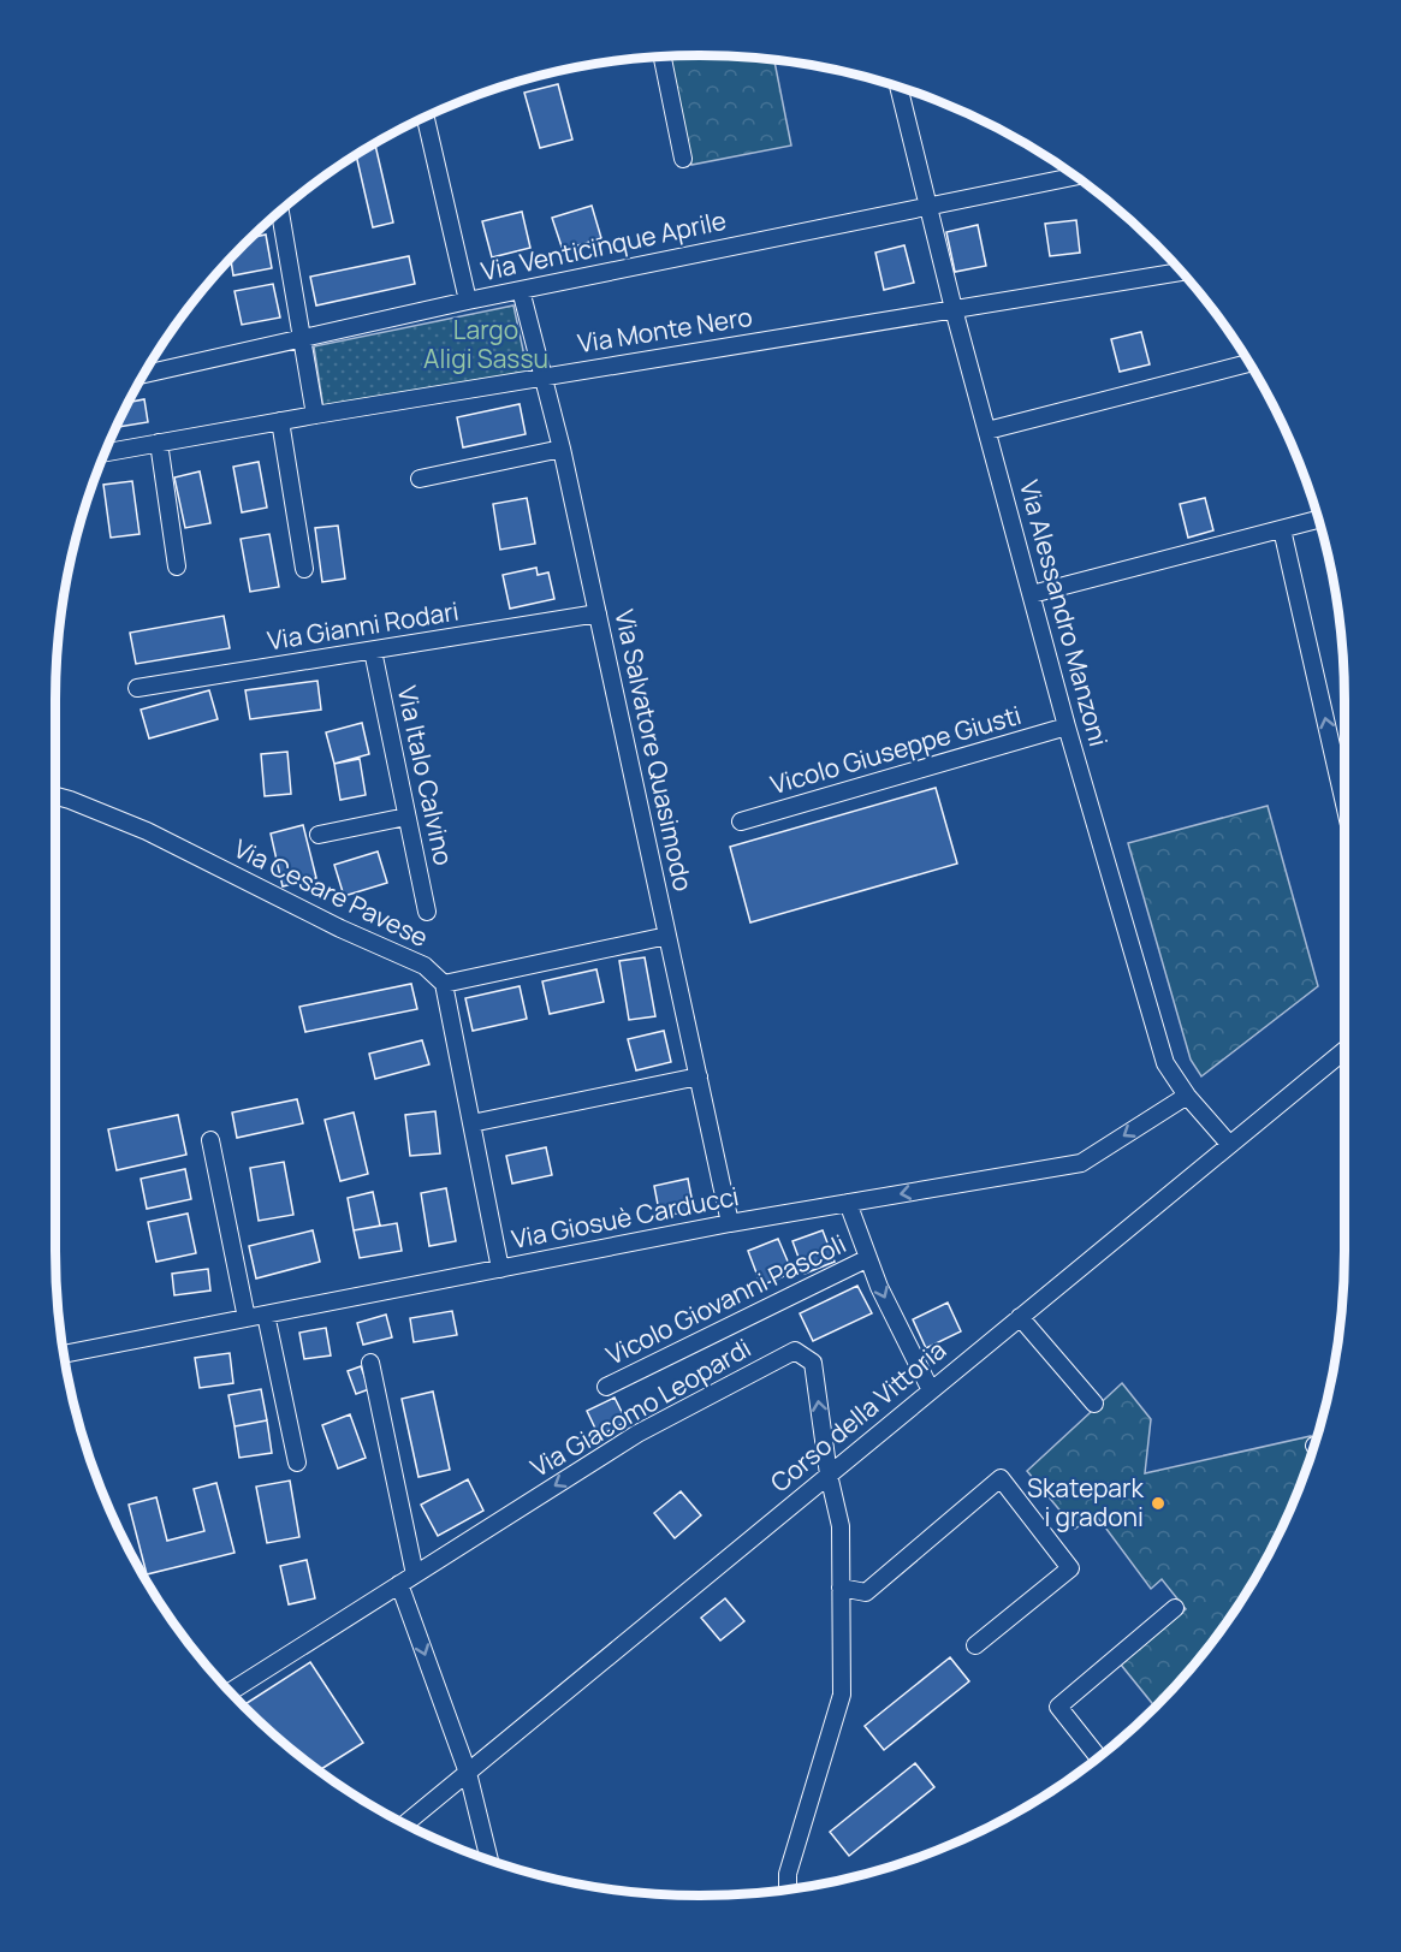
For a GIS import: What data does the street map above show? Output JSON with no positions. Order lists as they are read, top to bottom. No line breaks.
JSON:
{"streets":{"street":["Via Venticinque Aprile","Via Monte Nero","Via Alessandro Manzoni","Via Gianni Rodari","Via Salvatore Quasimodo","Vicolo Giuseppe Giusti","Via Italo Calvino","Via Cesare Pavese","Via Giosuè Carducci","Vicolo Giovanni Pascoli","Via Giacomo Leopardi","Corso della Vittoria"]},"crossings":[["Via Venticinque Aprile","Via Alessandro Manzoni"],["Via Venticinque Aprile","Via Salvatore Quasimodo"],["Via Monte Nero","Via Alessandro Manzoni"],["Via Monte Nero","Via Salvatore Quasimodo"],["Via Alessandro Manzoni","Vicolo Giuseppe Giusti"],["Via Alessandro Manzoni","Via Giosuè Carducci"],["Via Alessandro Manzoni","Corso della Vittoria"],["Via Gianni Rodari","Via Salvatore Quasimodo"],["Via Gianni Rodari","Via Italo Calvino"],["Via Salvatore Quasimodo","Via Giosuè Carducci"],["Via Giacomo Leopardi","Corso della Vittoria"]],"parks":["Largo Aligi Sassu"],"places":["Skatepark i gradoni"]}
